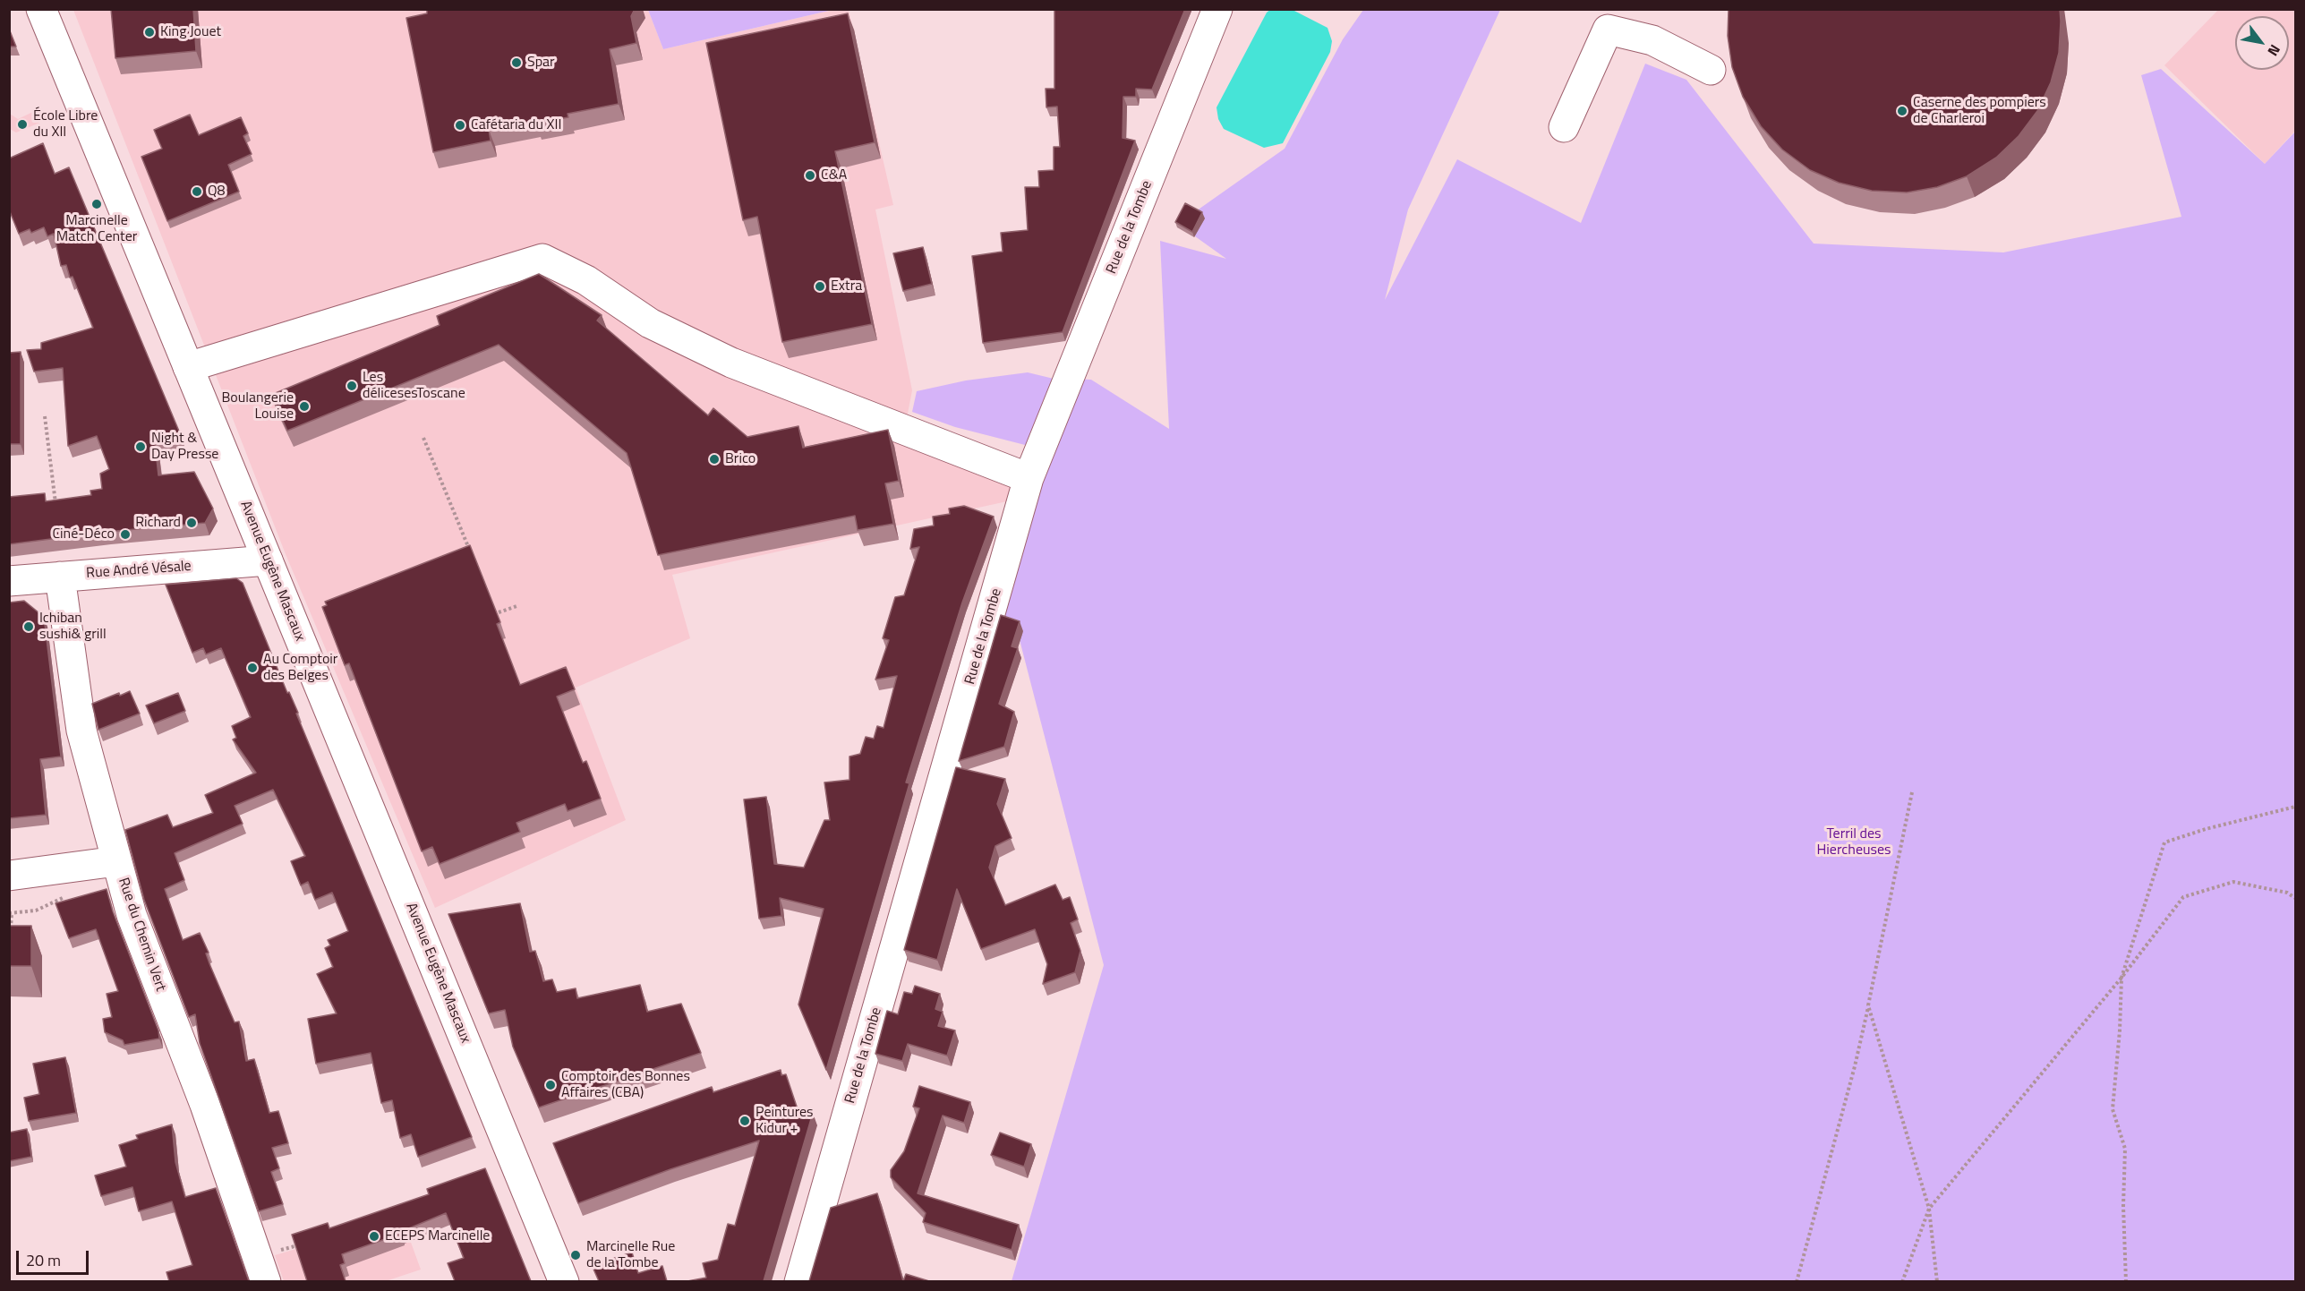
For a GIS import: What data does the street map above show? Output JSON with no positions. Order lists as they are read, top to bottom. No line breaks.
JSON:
{"streets":{"street":["Rue de la Tombe","Rue André Vésale","Avenue Eugène Mascaux","Rue du Chemin Vert"]},"crossings":[["Rue André Vésale","Avenue Eugène Mascaux"],["Rue André Vésale","Rue du Chemin Vert"]],"parks":["Terril des Hiercheuses"],"places":["King Jouet","Spar","Caserne des pompiers de Charleroi","École Libre du XII","Cafétaria du XII","C&A","Q8","Marcinelle Match Center","Extra","Les délicesesToscane","Boulangerie Louise","Night & Day Presse","Brico","Richard","Ciné-Déco","Ichiban sushi& grill","Au Comptoir des Belges","Comptoir des Bonnes Affaires (CBA)","Peintures Kidur +","ECEPS Marcinelle","Marcinelle Rue de la Tombe"],"scale_bar":"20 m","north":"bottom right"}
